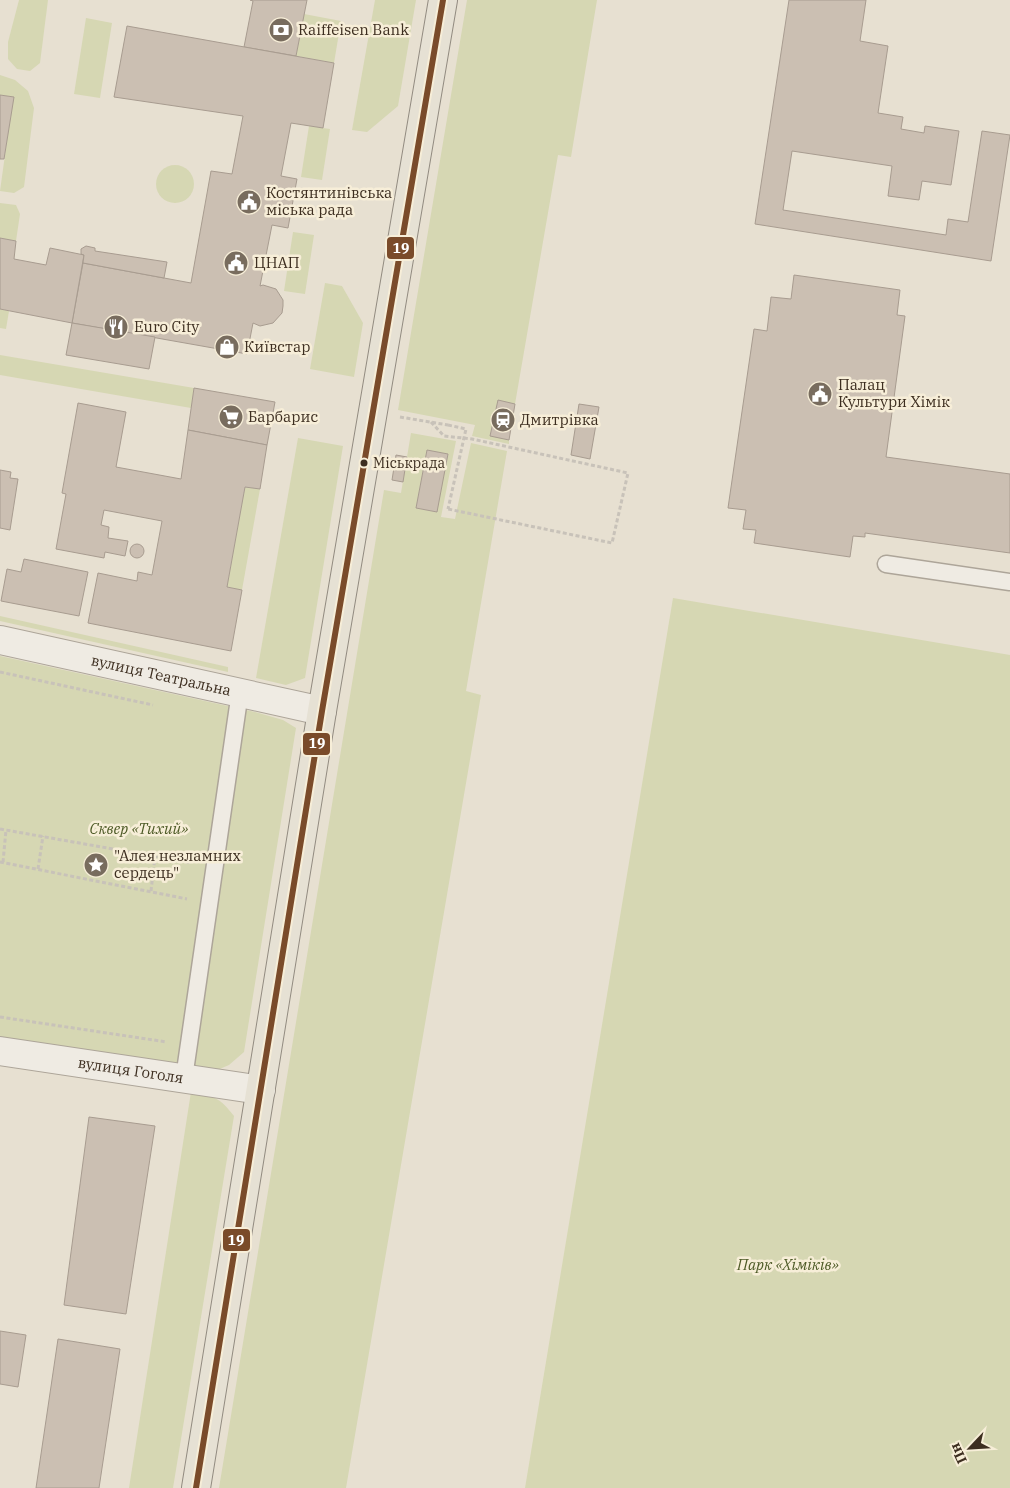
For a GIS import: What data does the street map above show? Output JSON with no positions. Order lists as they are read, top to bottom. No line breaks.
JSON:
{"streets":{"street":["вулиця Театральна","вулиця Гоголя"]},"parks":["Сквер «Тихий»","Парк «Хіміків»"],"places":{"bank":["Raiffeisen Bank"],"public building":["Костянтинівська міська рада","ЦНАП","Палац Культури Хімік"],"restaurant":["Euro City"],"shop":["Київстар"],"supermarket":["Барбарис"],"station":["Дмитрівка"],"other":["Міськрада"],"place":["\"Алея незламних сердець\""]},"lines":["transit line 19"],"north":"bottom left"}
